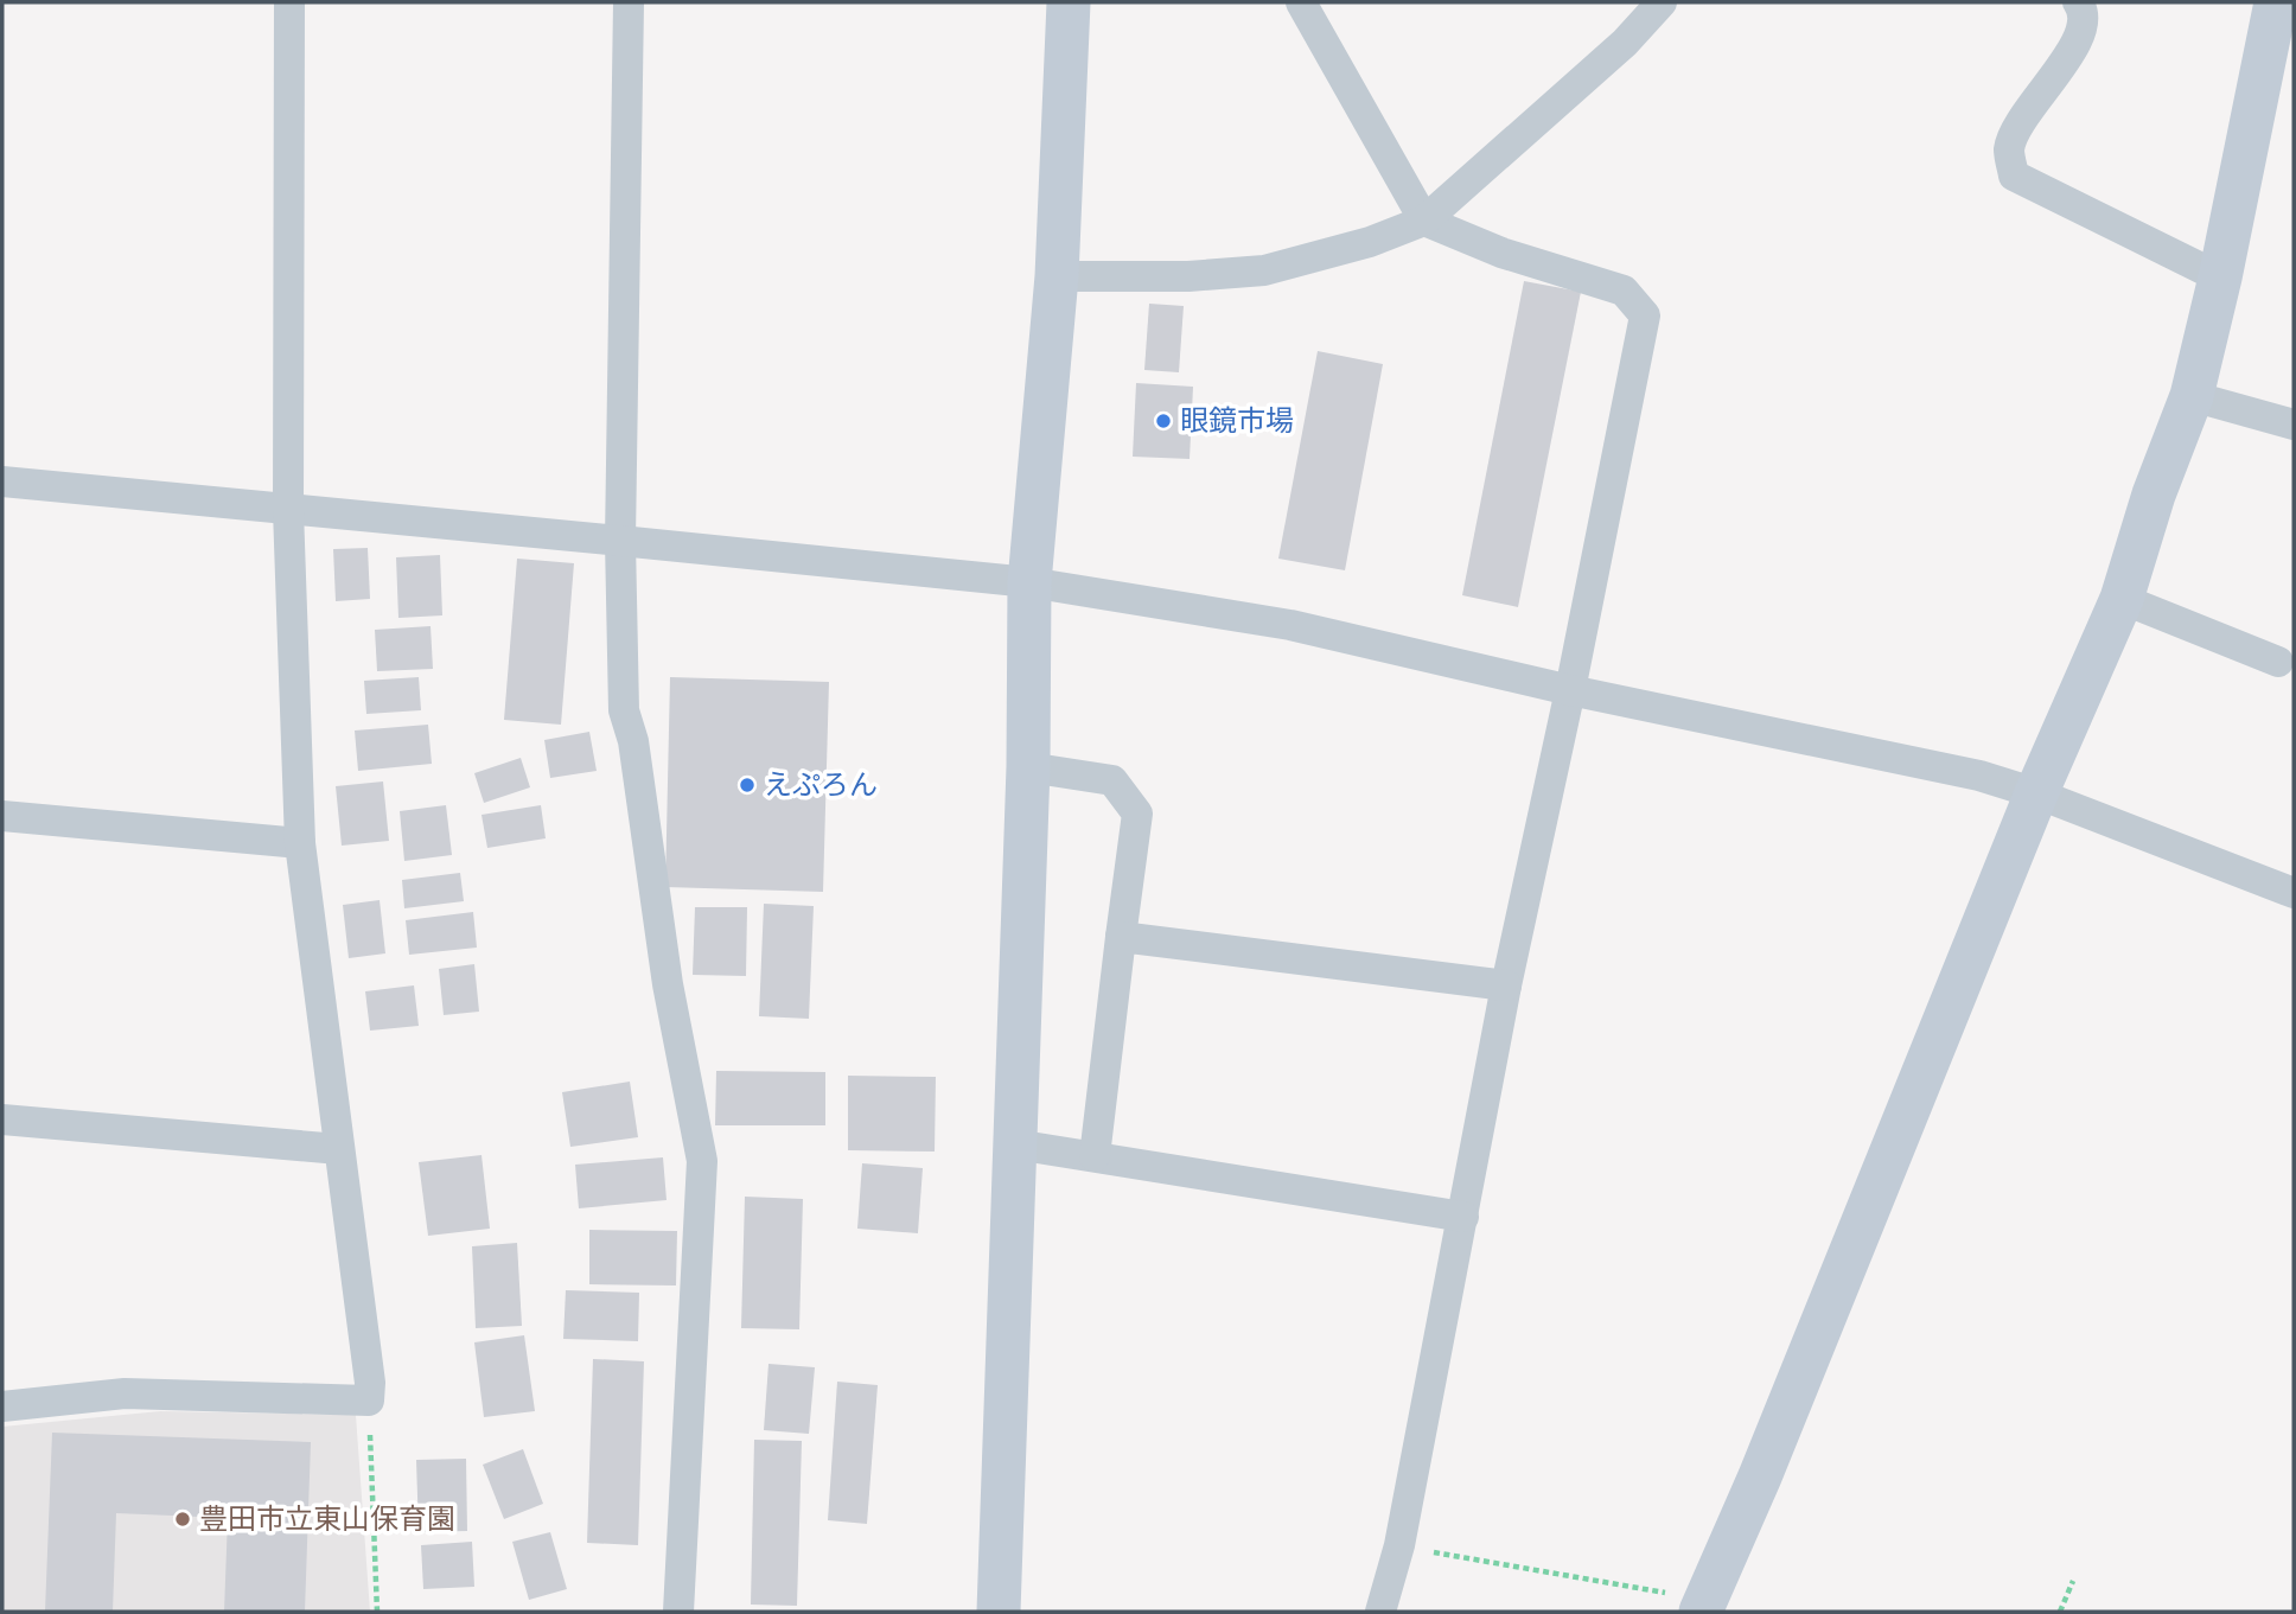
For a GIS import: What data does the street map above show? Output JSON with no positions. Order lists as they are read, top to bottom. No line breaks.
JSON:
{"places":["眼鏡市場","えぷろん","豊田市立東山保育園"]}
